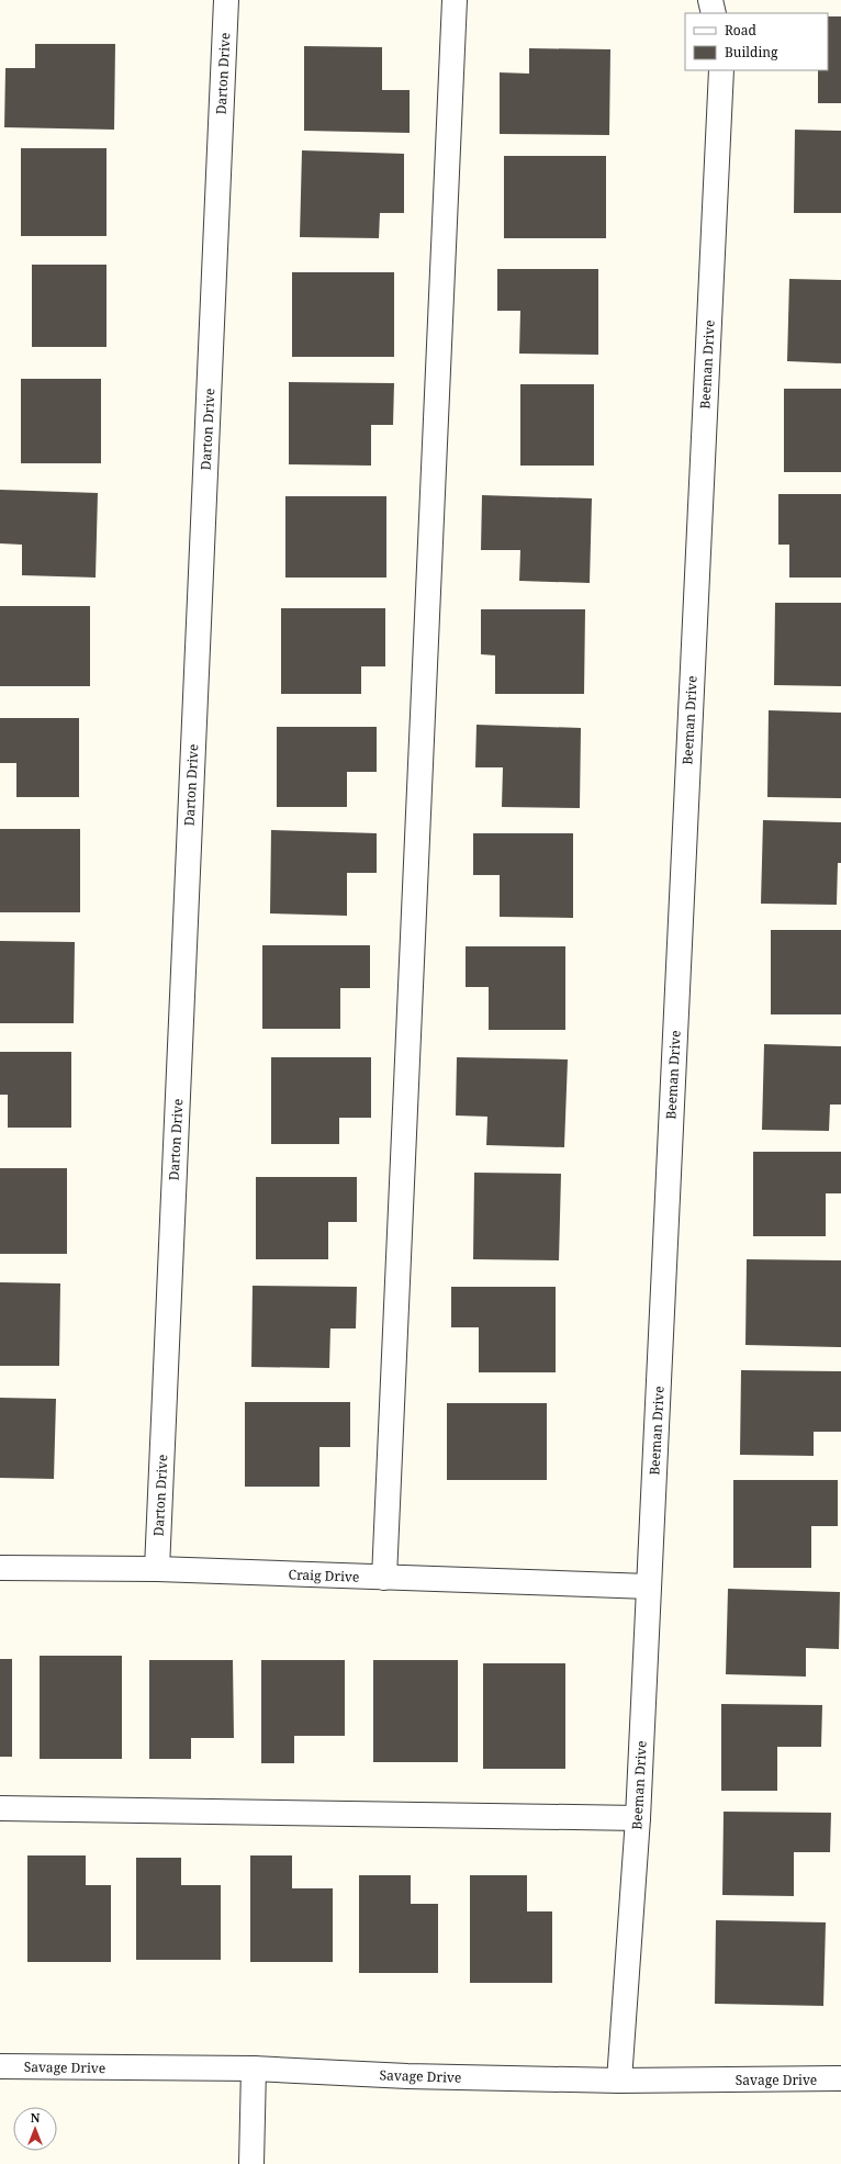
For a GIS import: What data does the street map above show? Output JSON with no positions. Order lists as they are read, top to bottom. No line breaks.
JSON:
{"streets":{"street":["Darton Drive","Beeman Drive","Craig Drive","Savage Drive"]},"crossings":[["Darton Drive","Craig Drive"],["Beeman Drive","Craig Drive"],["Beeman Drive","Savage Drive"]],"legend":["Road","Building"],"north":"top"}
